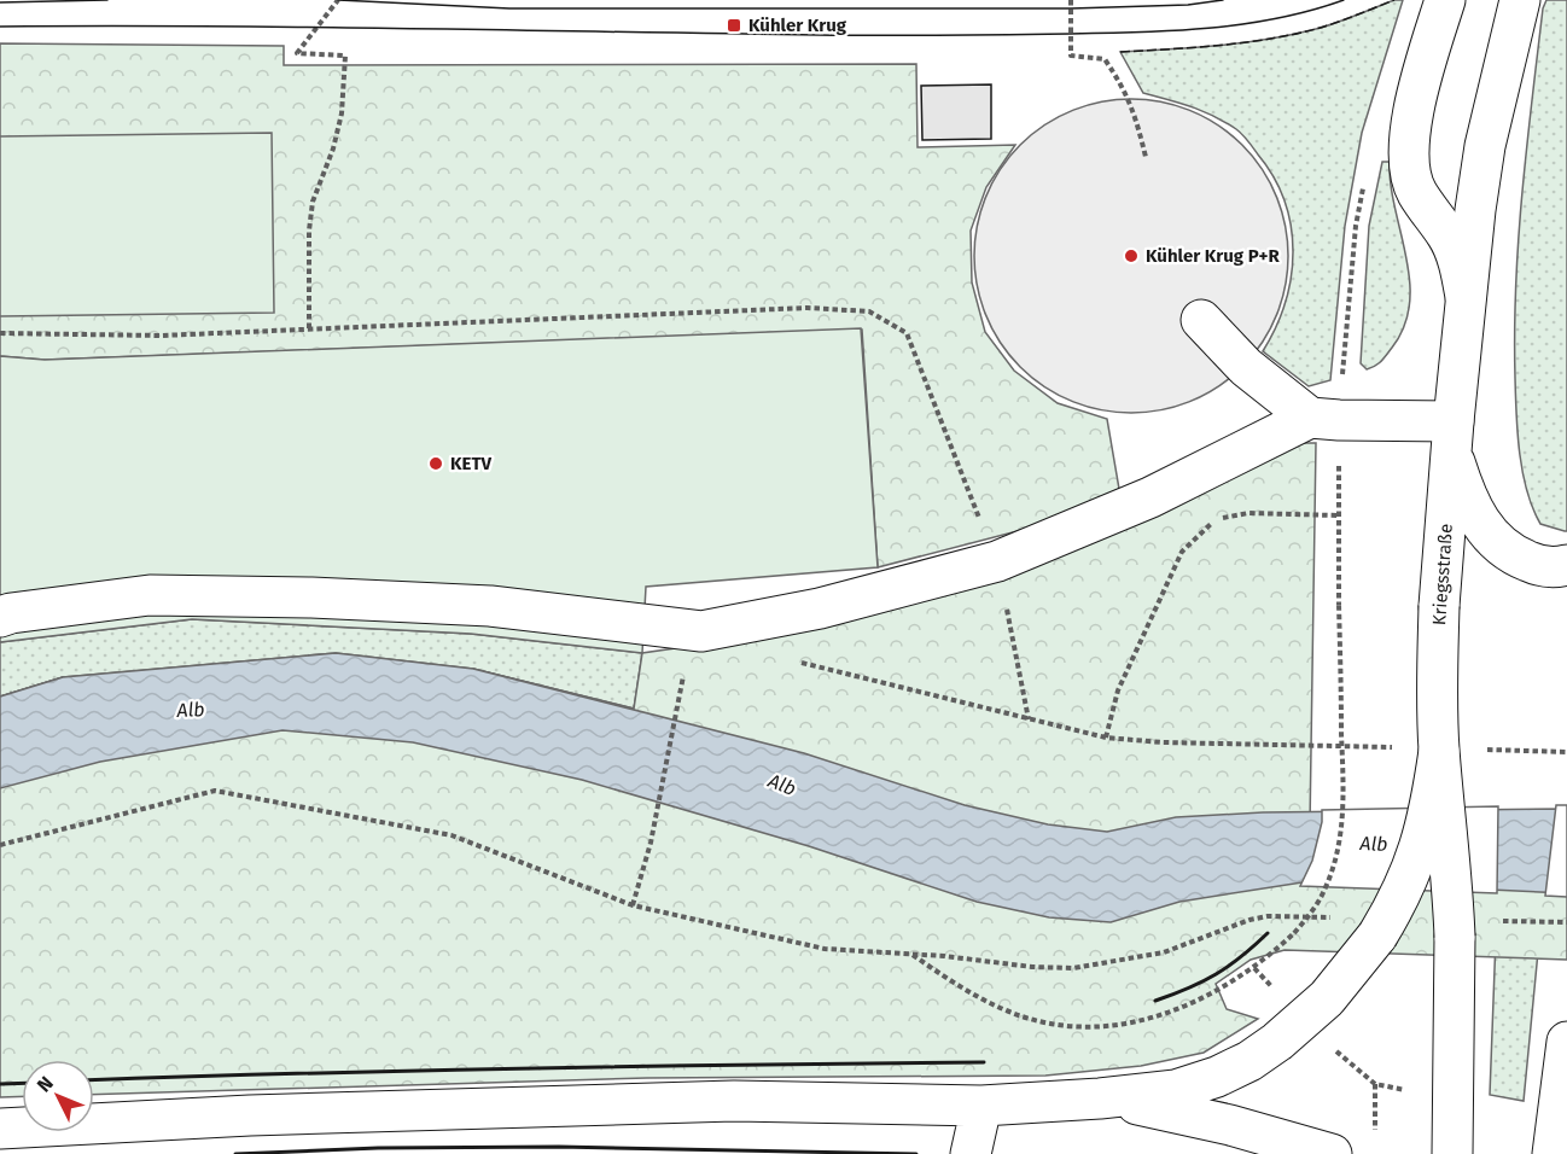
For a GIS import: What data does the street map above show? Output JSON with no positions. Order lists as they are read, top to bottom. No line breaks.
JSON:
{"streets":{"main road":["Kriegsstraße"]},"water":["Alb"],"places":{"transit":["Kühler Krug"],"other":["Kühler Krug P+R","KETV"]},"north":"top left"}
